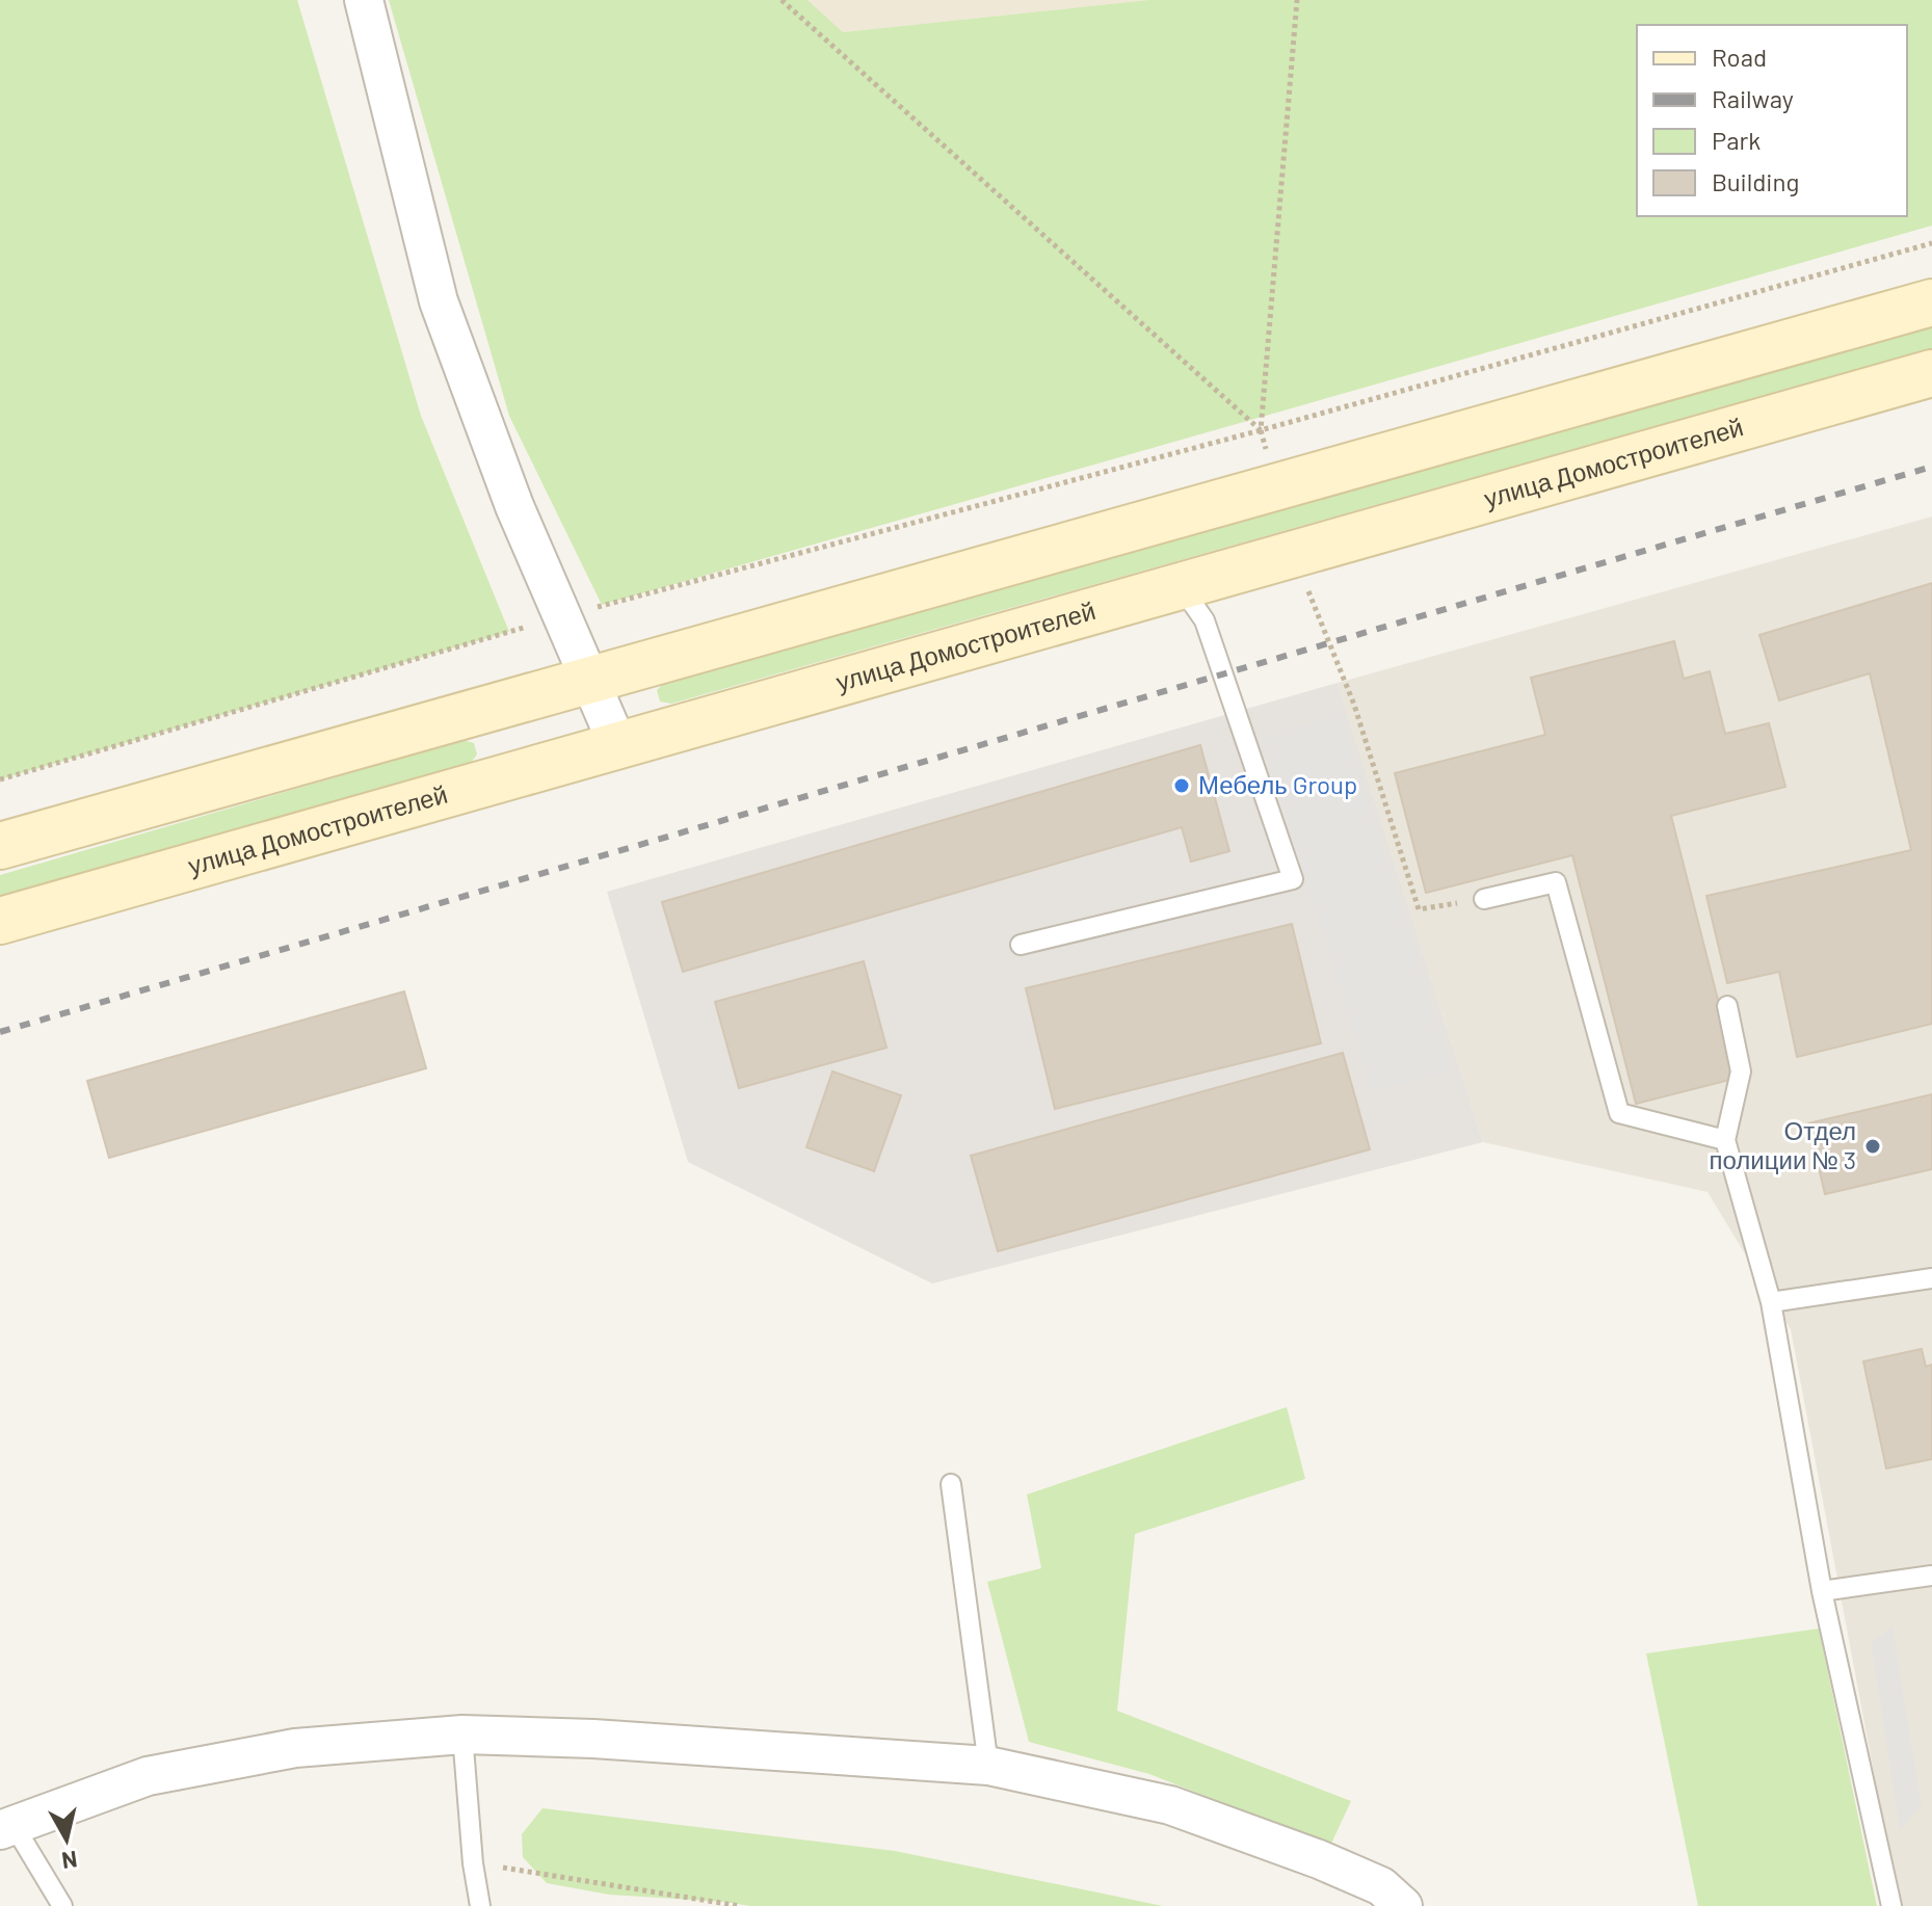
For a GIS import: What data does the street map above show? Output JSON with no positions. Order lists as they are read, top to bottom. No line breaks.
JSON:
{"streets":{"main road":["улица Домостроителей"]},"places":["Мебель Group","Отдел полиции № 3"],"legend":["Road","Railway","Park","Building"],"north":"bottom"}
